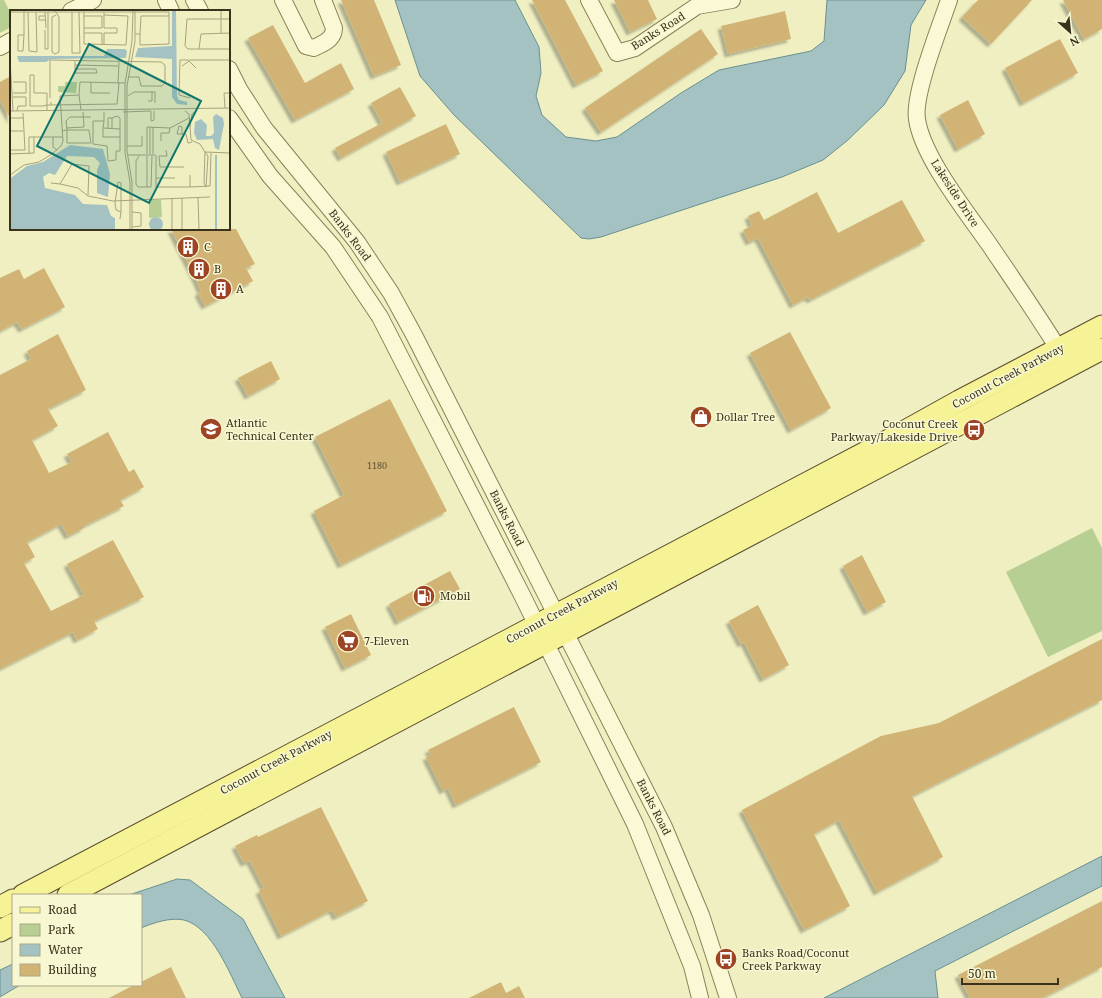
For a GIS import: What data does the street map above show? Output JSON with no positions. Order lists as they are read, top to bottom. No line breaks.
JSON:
{"streets":{"main road":["Coconut Creek Parkway"],"street":["Banks Road","Lakeside Drive"]},"crossings":[["Banks Road","Coconut Creek Parkway"],["Lakeside Drive","Coconut Creek Parkway"]],"places":{"building":["C","B","A"],"shop":["Dollar Tree"],"school or university":["Atlantic Technical Center"],"bus stop":["Coconut Creek Parkway/Lakeside Drive","Banks Road/Coconut Creek Parkway"],"fuel station":["Mobil"],"supermarket":["7-Eleven"]},"house_numbers":["1180"],"legend":["Road","Park","Water","Building"],"scale_bar":"50 m","north":"bottom right"}
